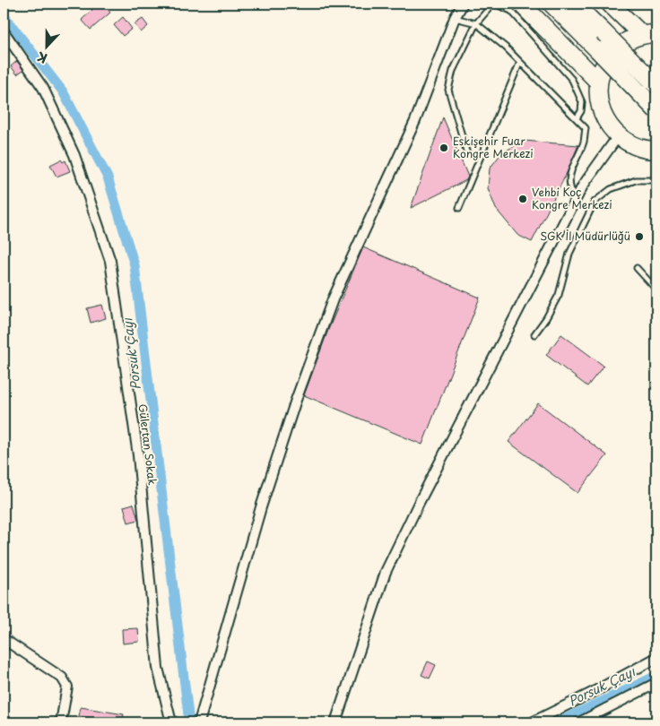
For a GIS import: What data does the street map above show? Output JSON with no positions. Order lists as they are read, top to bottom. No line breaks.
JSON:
{"streets":{"street":["Gülertan Sokak"]},"water":["Porsuk Çayı"],"places":["Eskişehir Fuar Kongre Merkezi","Vehbi Koç Kongre Merkezi","SGK İl Müdürlüğü"],"north":"bottom"}
